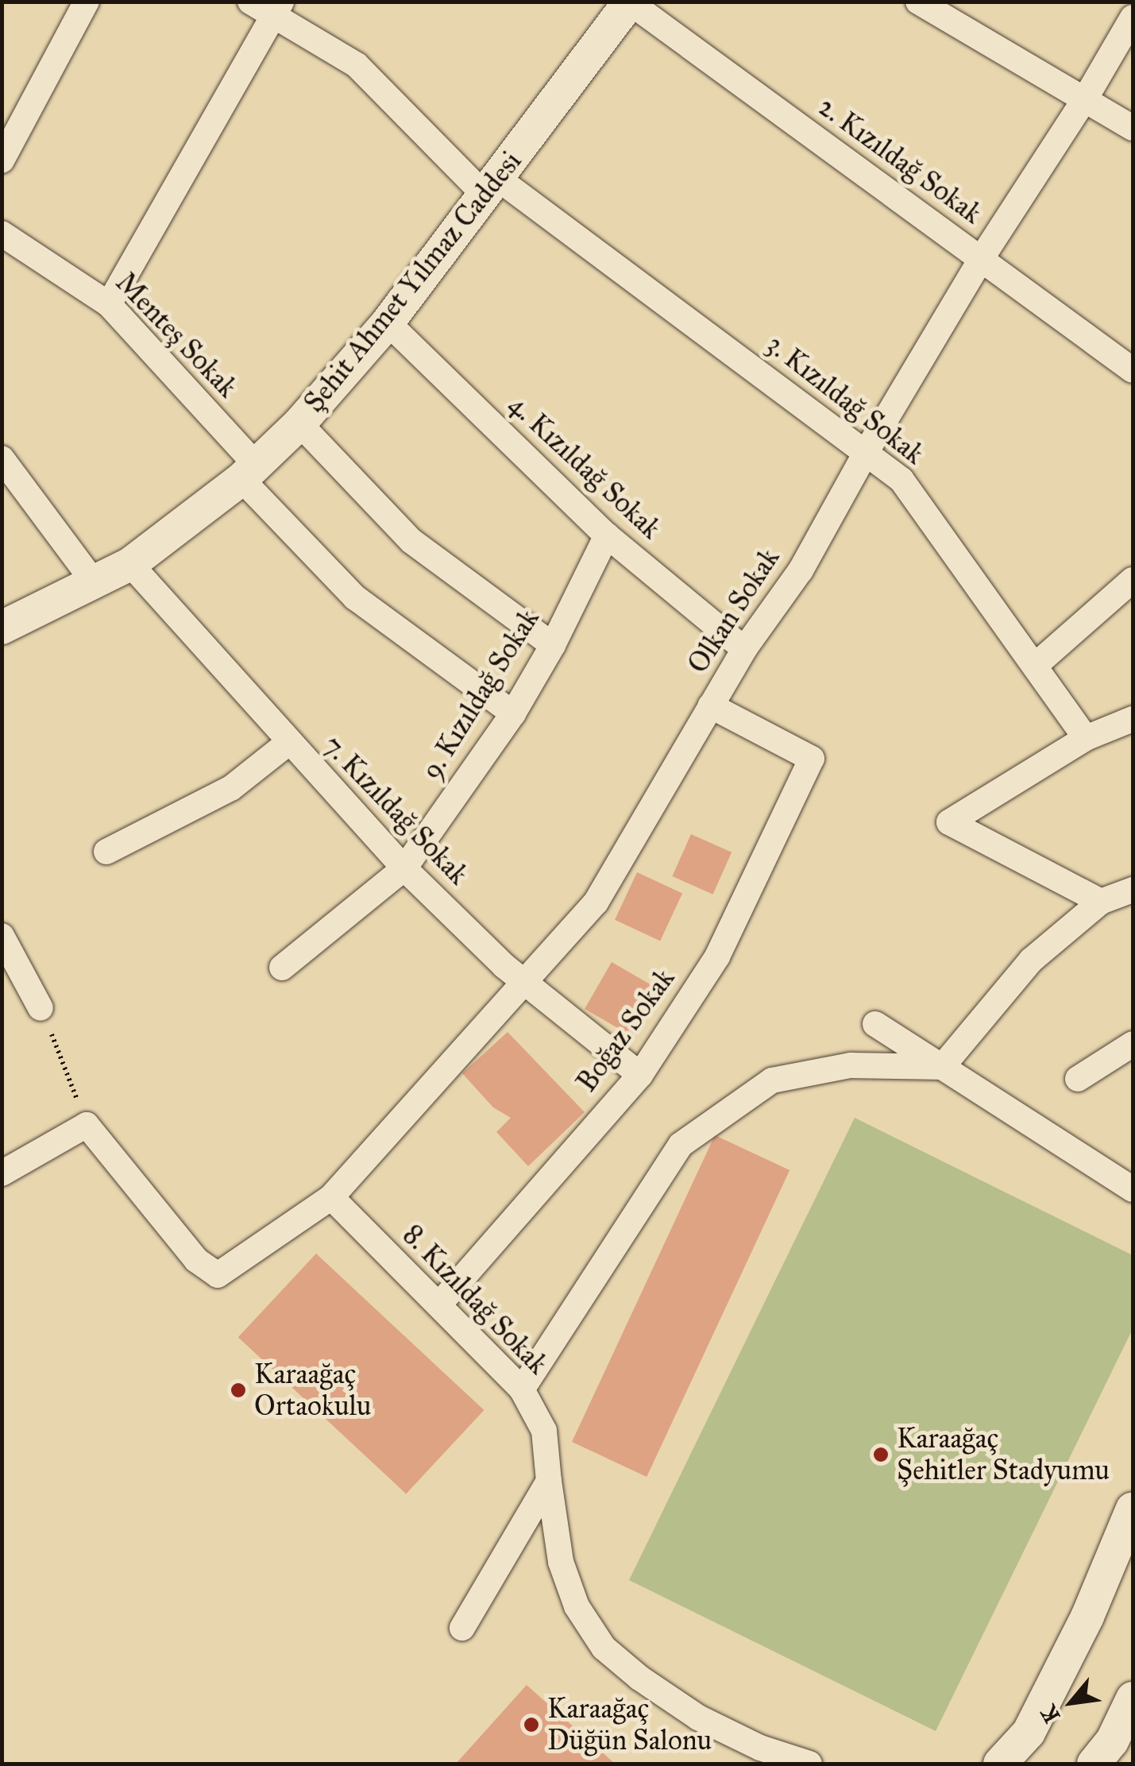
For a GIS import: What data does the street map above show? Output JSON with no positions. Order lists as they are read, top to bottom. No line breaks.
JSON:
{"streets":{"street":["2. Kızıldağ Sokak","Şehit Ahmet Yılmaz Caddesi","Menteş Sokak","3. Kızıldağ Sokak","4. Kızıldağ Sokak","Olkan Sokak","9. Kızıldağ Sokak","7. Kızıldağ Sokak","Boğaz Sokak","8. Kızıldağ Sokak"]},"crossings":[["2. Kızıldağ Sokak","Şehit Ahmet Yılmaz Caddesi"],["2. Kızıldağ Sokak","Olkan Sokak"],["Şehit Ahmet Yılmaz Caddesi","Menteş Sokak"],["Şehit Ahmet Yılmaz Caddesi","3. Kızıldağ Sokak"],["Şehit Ahmet Yılmaz Caddesi","4. Kızıldağ Sokak"],["Şehit Ahmet Yılmaz Caddesi","7. Kızıldağ Sokak"],["Menteş Sokak","9. Kızıldağ Sokak"],["3. Kızıldağ Sokak","Olkan Sokak"],["4. Kızıldağ Sokak","Olkan Sokak"],["4. Kızıldağ Sokak","9. Kızıldağ Sokak"],["Olkan Sokak","7. Kızıldağ Sokak"],["Olkan Sokak","Boğaz Sokak"],["Olkan Sokak","8. Kızıldağ Sokak"],["9. Kızıldağ Sokak","7. Kızıldağ Sokak"],["7. Kızıldağ Sokak","Boğaz Sokak"],["Boğaz Sokak","8. Kızıldağ Sokak"]],"places":["Karaağaç Ortaokulu","Karaağaç Şehitler Stadyumu","Karaağaç Düğün Salonu"],"north":"bottom left"}
